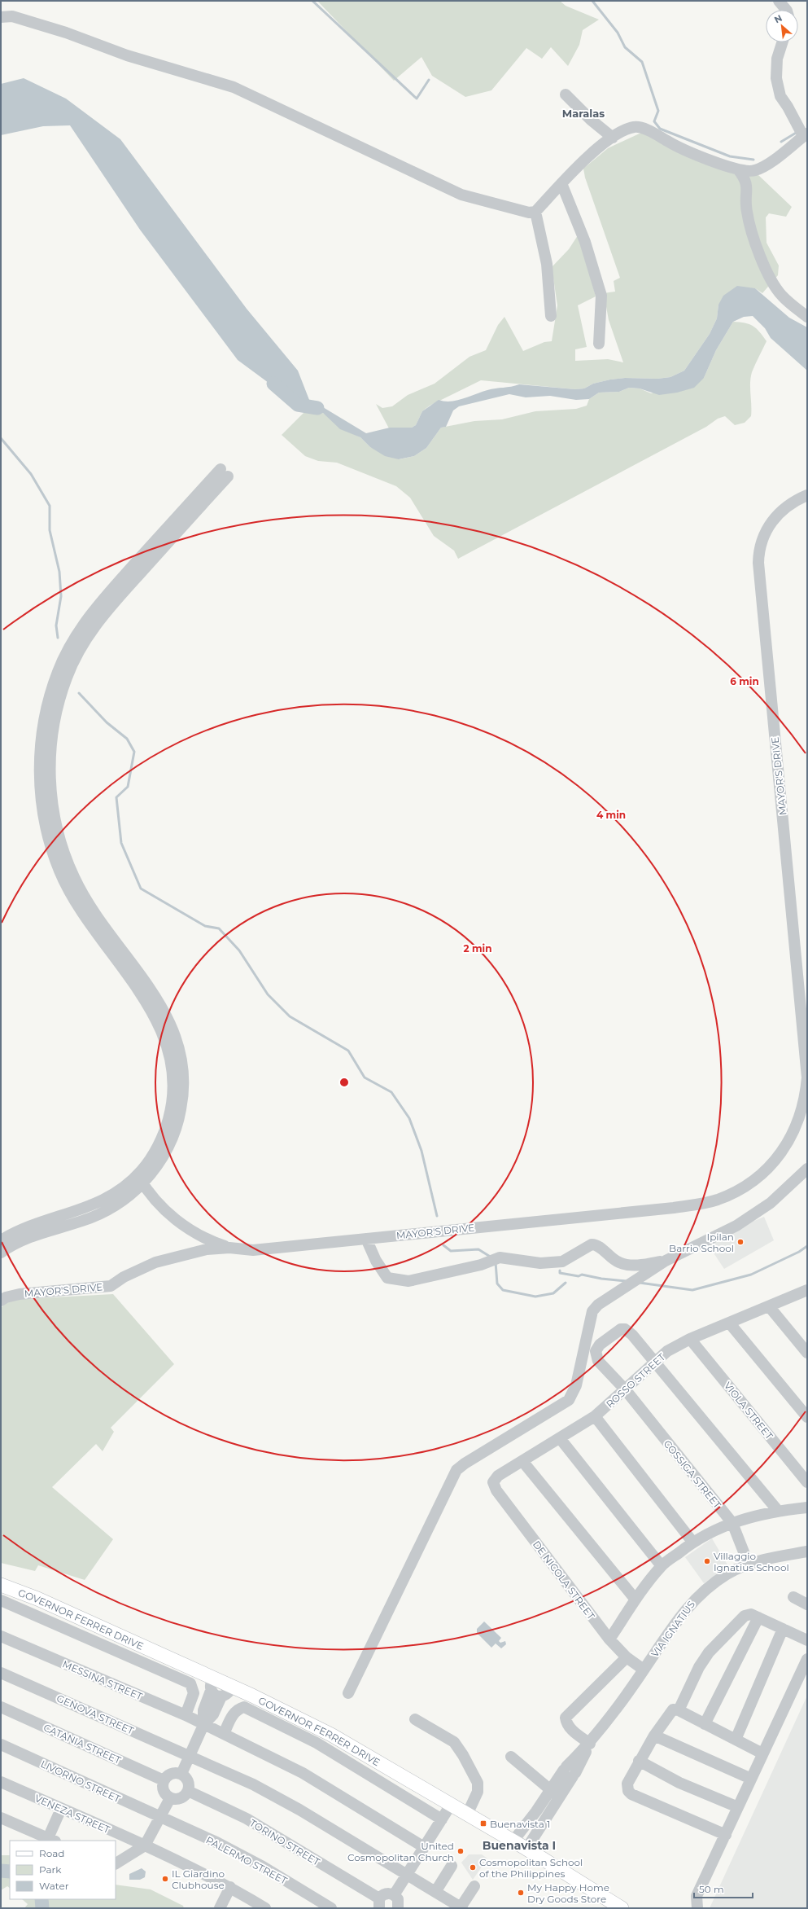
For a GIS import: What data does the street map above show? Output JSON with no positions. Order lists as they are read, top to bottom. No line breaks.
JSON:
{"streets":{"main road":["GOVERNOR FERRER DRIVE"],"street":["MAYOR'S DRIVE","ROSSO STREET","VIOLA STREET","COSSIGA STREET","DE NICOLA STREET","VIA IGNATIUS","MESSINA STREET","GENOVA STREET","CATANIA STREET","LIVORNO STREET","VENEZA STREET","TORINO STREET","PALERMO STREET"]},"crossings":[["ROSSO STREET","VIOLA STREET"],["ROSSO STREET","COSSIGA STREET"],["ROSSO STREET","DE NICOLA STREET"],["COSSIGA STREET","VIA IGNATIUS"],["DE NICOLA STREET","VIA IGNATIUS"],["GOVERNOR FERRER DRIVE","VIA IGNATIUS"],["CATANIA STREET","TORINO STREET"],["LIVORNO STREET","PALERMO STREET"]],"districts":["Maralas","Buenavista I"],"places":{"other":["Ipilan Barrio School","Villaggio Ignatius School","United Cosmopolitan Church","Cosmopolitan School of the Philippines","IL Giardino Clubhouse","My Happy Home Dry Goods Store"],"transit":["Buenavista 1"]},"legend":["Road","Park","Water"],"scale_bar":"50 m","north":"top left","rings":["6 min","4 min","2 min"]}
